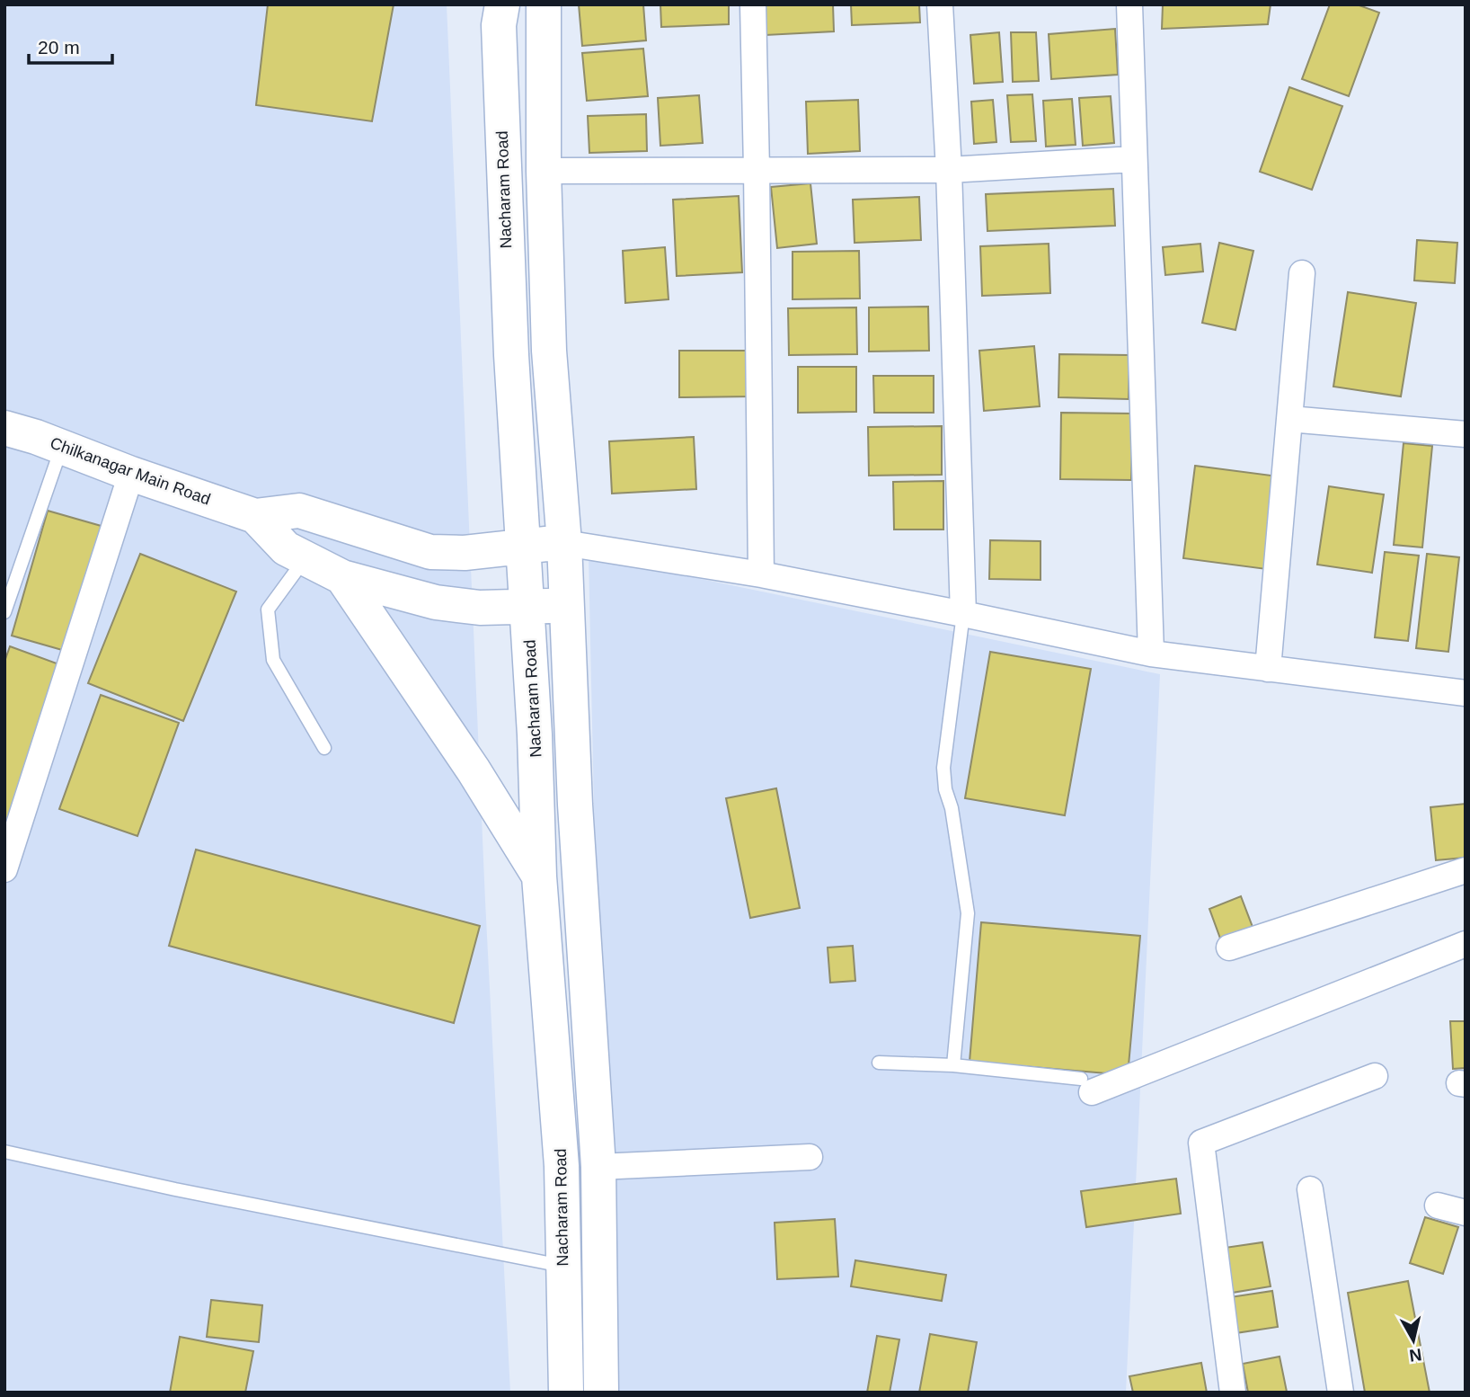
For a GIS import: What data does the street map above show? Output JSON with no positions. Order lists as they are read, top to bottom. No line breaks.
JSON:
{"streets":{"main road":["Nacharam Road","Chilkanagar Main Road"]},"scale_bar":"20 m","north":"bottom"}
